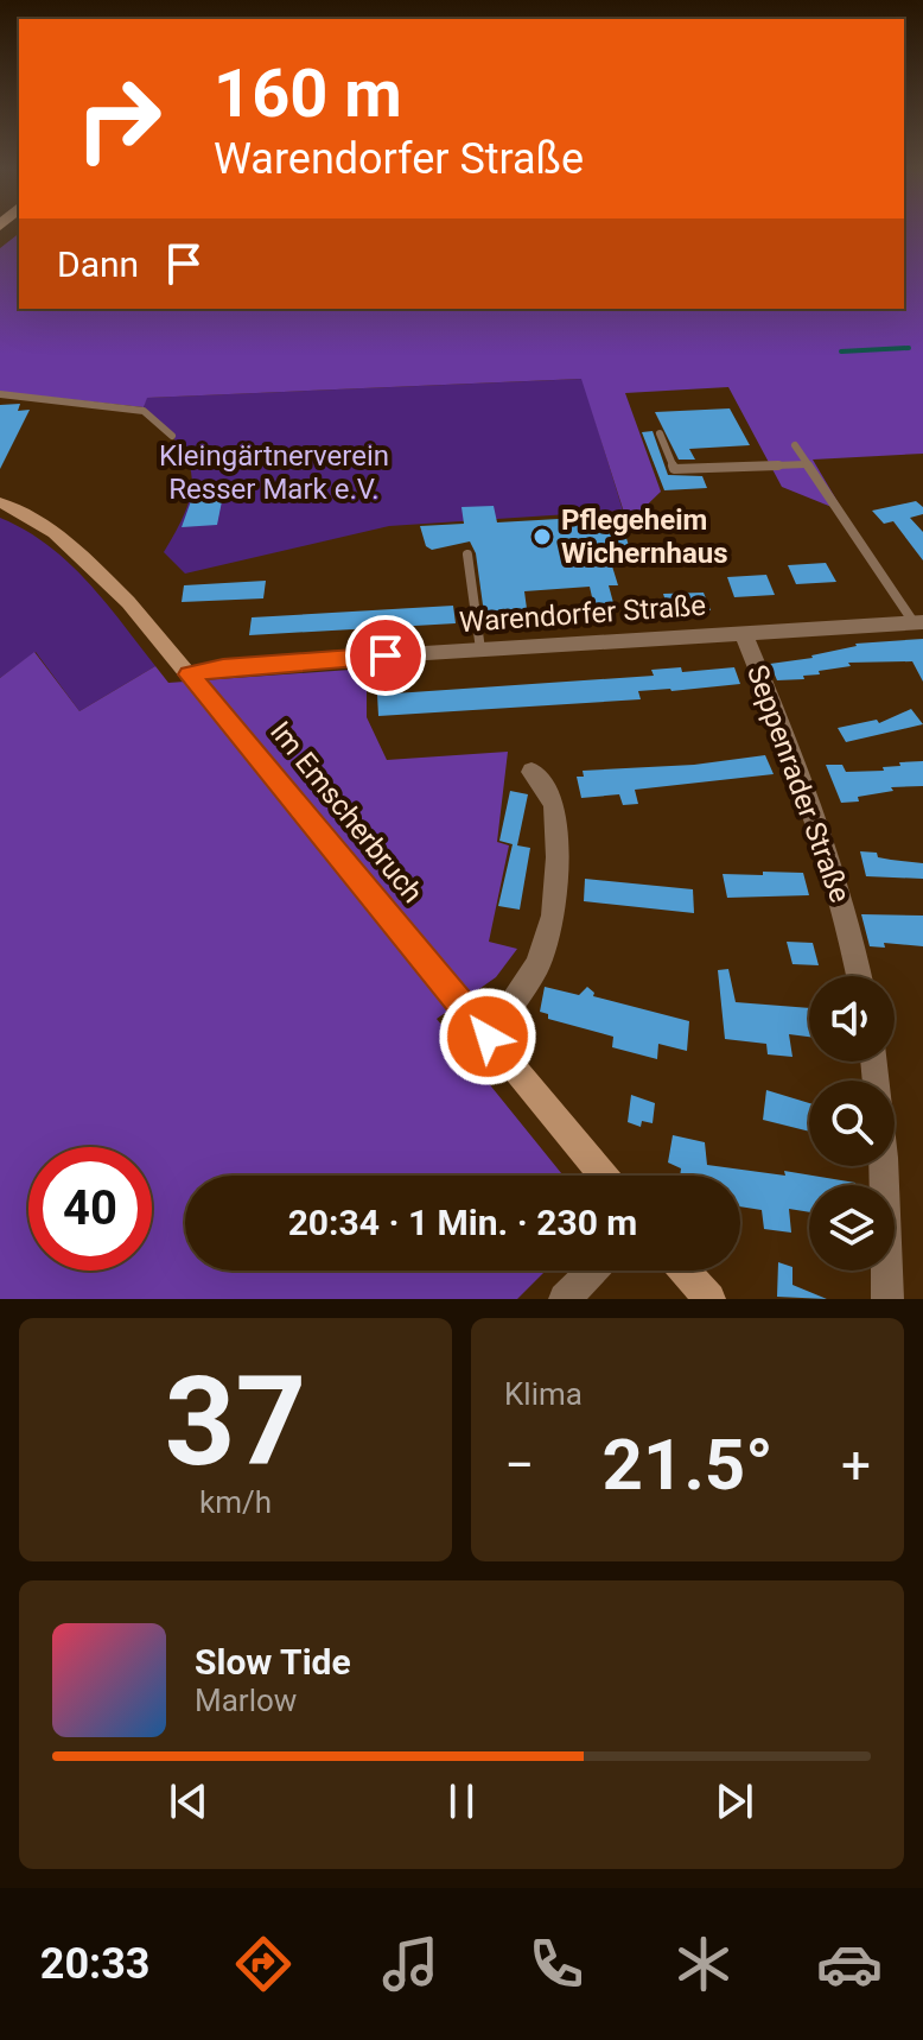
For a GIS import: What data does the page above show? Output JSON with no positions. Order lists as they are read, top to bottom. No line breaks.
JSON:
{"streets":{"street":["Warendorfer Straße","Seppenrader Straße","Im Emscherbruch"]},"crossings":[["Warendorfer Straße","Seppenrader Straße"],["Warendorfer Straße","Im Emscherbruch"]],"parks":["Kleingärtnerverein Resser Mark e.V."],"places":["Pflegeheim Wichernhaus"],"page":{"turn":["160 m","Warendorfer Straße"],"then":"Dann","limit":"40","trip":"20:34 · 1 Min. · 230 m","tile":[["37","km/h"],"Klima"],"heat":["−","21.5°","+"],"song":["Slow Tide","Marlow"],"tabs":"20:33"}}
